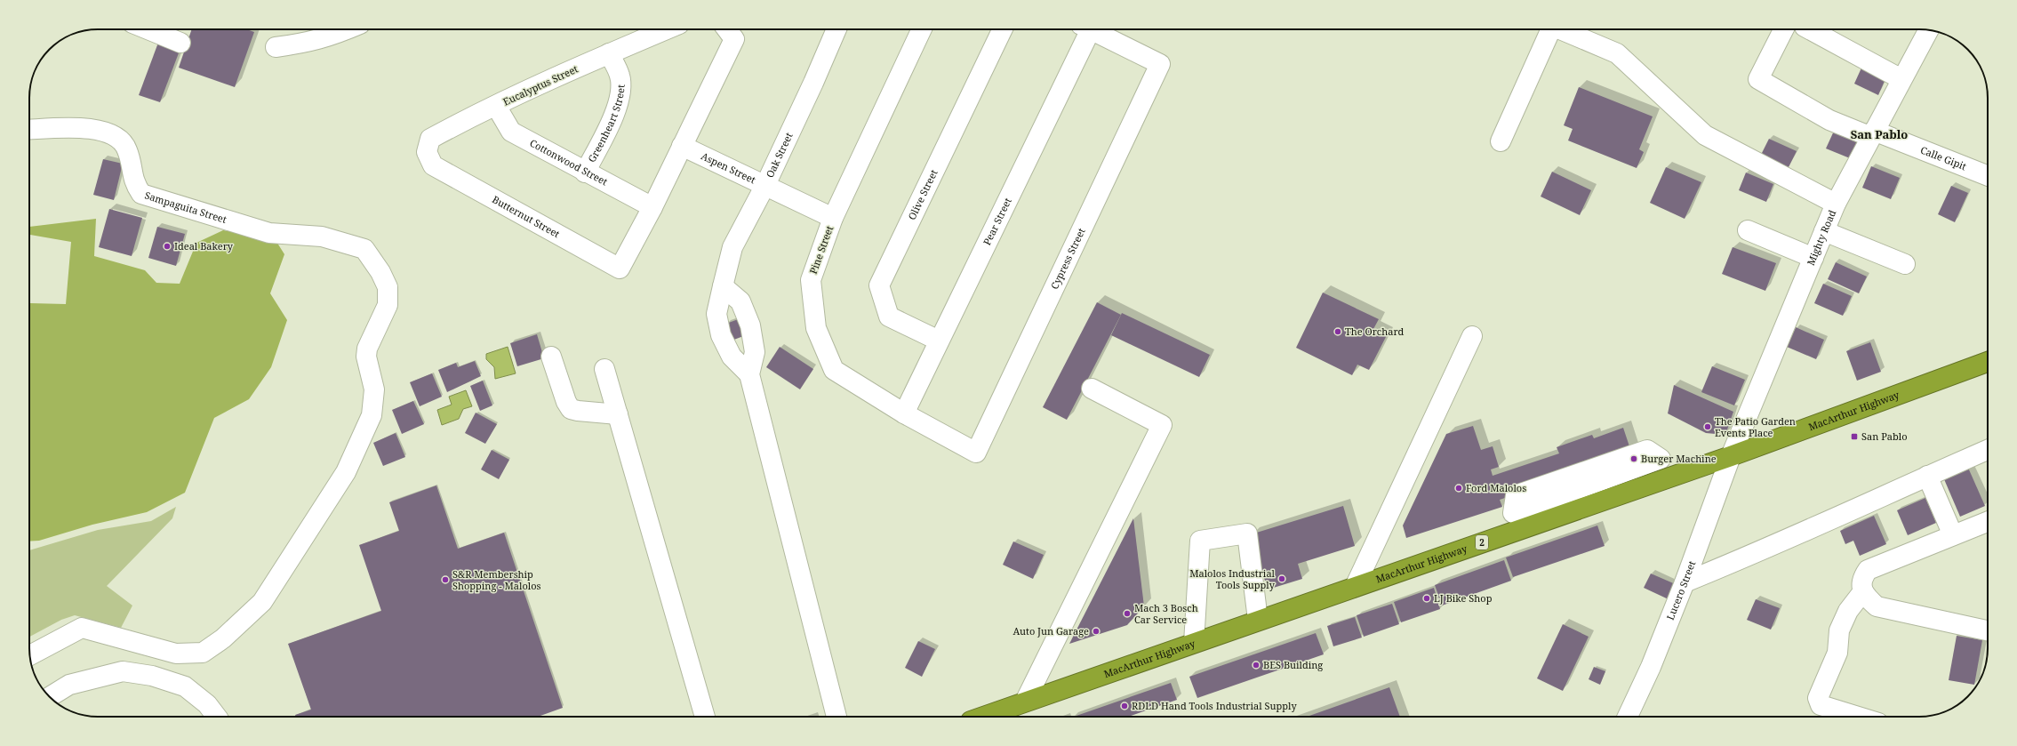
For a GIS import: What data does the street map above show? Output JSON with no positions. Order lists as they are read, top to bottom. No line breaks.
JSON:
{"streets":{"highway":["MacArthur Highway","2"],"street":["Eucalyptus Street","Greenheart Street","Oak Street","Calle Gipit","Cottonwood Street","Aspen Street","Olive Street","Sampaguita Street","Butternut Street","Pear Street","Mighty Road","Pine Street","Cypress Street","Lucero Street"]},"crossings":[["Eucalyptus Street","Greenheart Street"],["Eucalyptus Street","Cottonwood Street"],["Eucalyptus Street","Butternut Street"],["Greenheart Street","Cottonwood Street"],["Oak Street","Aspen Street"],["Calle Gipit","Mighty Road"],["Cottonwood Street","Butternut Street"],["Aspen Street","Pine Street"],["Olive Street","Pear Street"],["Pear Street","Pine Street"],["Mighty Road","MacArthur Highway"],["Mighty Road","Lucero Street"],["Pine Street","Cypress Street"],["MacArthur Highway","Lucero Street"]],"districts":["San Pablo"],"places":{"other":["Ideal Bakery","The Orchard","The Patio Garden Events Place","Burger Machine","Ford Malolos","Malolos Industrial Tools Supply","S&R Membership Shopping - Malolos","LJ Bike Shop","Mach 3 Bosch Car Service","Auto Jun Garage","BES Building","RDLD Hand Tools Industrial Supply"],"transit":["San Pablo"]}}
